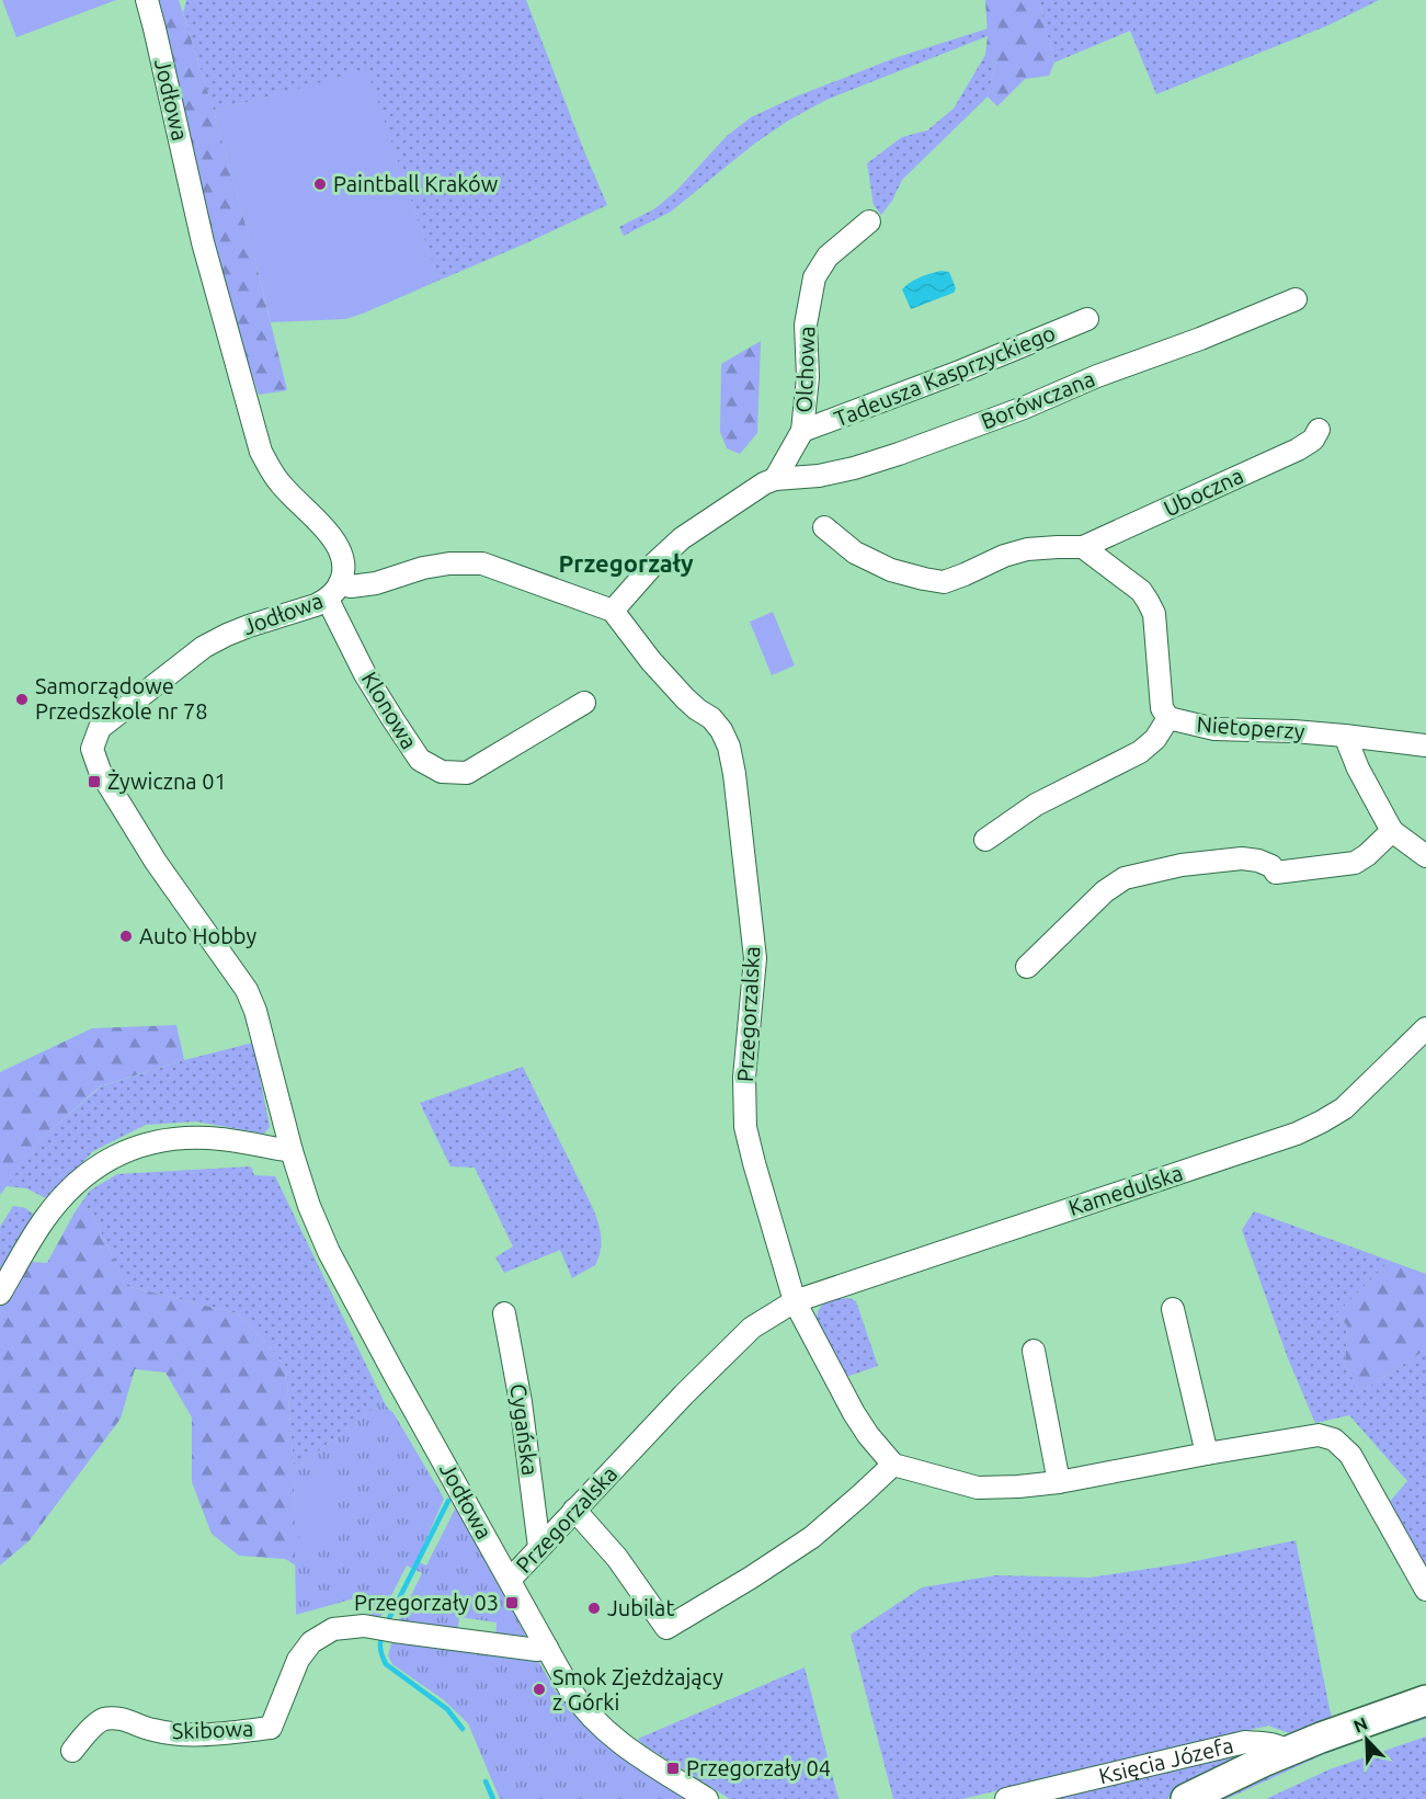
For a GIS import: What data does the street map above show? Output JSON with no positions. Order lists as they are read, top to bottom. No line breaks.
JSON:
{"streets":{"main road":["Księcia Józefa"],"street":["Jodłowa","Olchowa","Tadeusza Kasprzyckiego","Borówczana","Uboczna","Klonowa","Nietoperzy","Przegorzalska","Kamedulska","Cygańska","Skibowa"]},"crossings":[["Jodłowa","Klonowa"],["Jodłowa","Przegorzalska"],["Jodłowa","Skibowa"],["Olchowa","Tadeusza Kasprzyckiego"],["Olchowa","Borówczana"],["Uboczna","Nietoperzy"],["Przegorzalska","Kamedulska"],["Przegorzalska","Cygańska"]],"districts":["Przegorzały"],"places":{"other":["Paintball Kraków","Samorządowe Przedszkole nr 78","Auto Hobby","Jubilat","Smok Zjeżdżający z Górki"],"transit":["Żywiczna 01","Przegorzały 03","Przegorzały 04"]},"north":"top left"}
